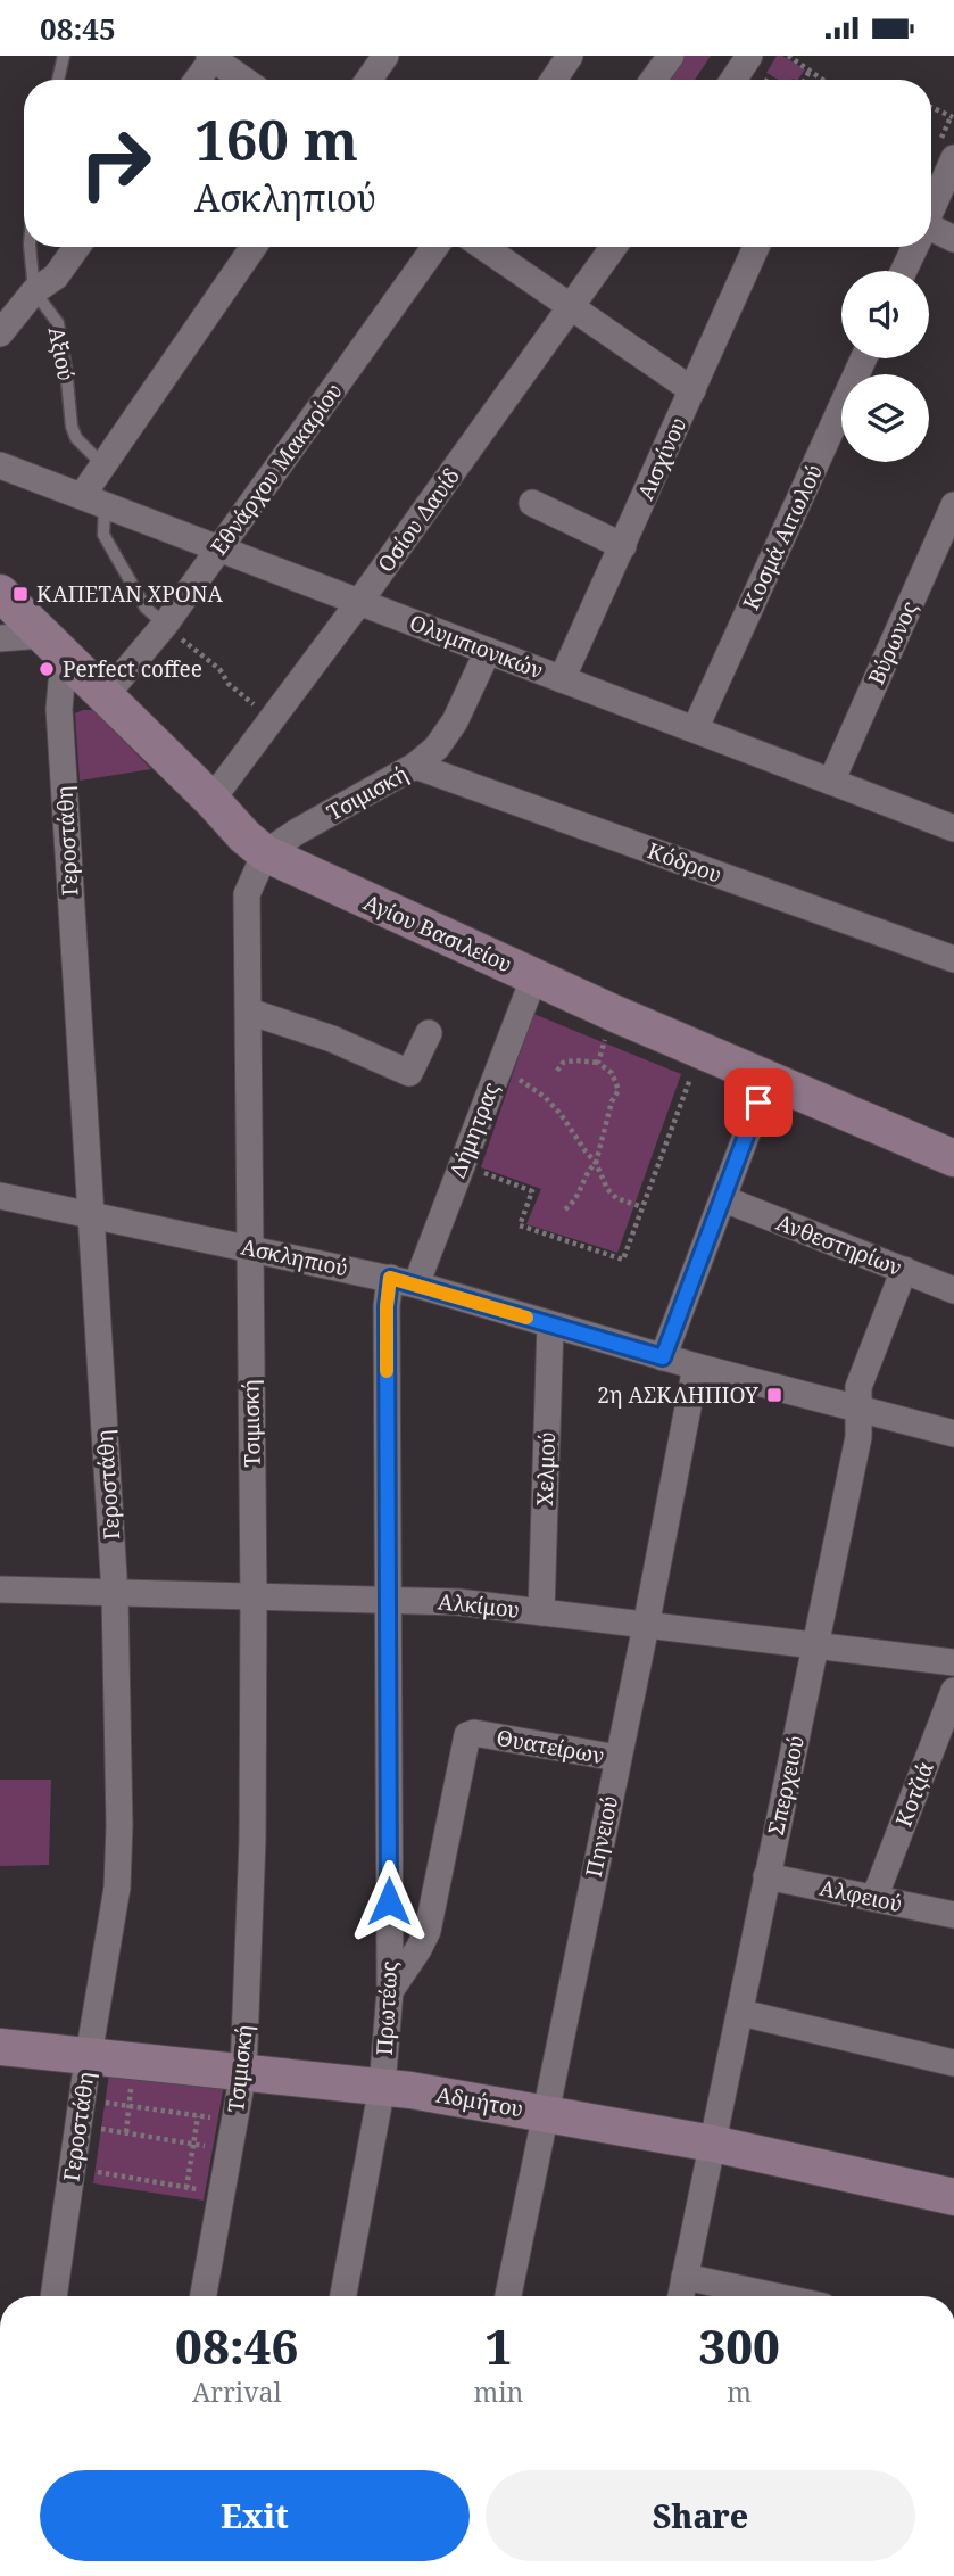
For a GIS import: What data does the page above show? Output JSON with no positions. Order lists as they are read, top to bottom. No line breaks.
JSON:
{"streets":{"street":["Αισχίνου","Εθνάρχου Μακαρίου","Οσίου Δαυίδ","Κοσμά Αιτωλού","Βύρωνος","Ολυμπιονικών","Τσιμισκή","Γεροστάθη","Κόδρου","Αγίου Βασιλείου","Δήμητρας","Ανθεστηρίων","Ασκληπιού","Χελμού","Αλκίμου","Θυατείρων","Σπερχειού","Κοτζιά","Πηνειού","Αλφειού","Πρωτέως","Αδμήτου"],"lane":["Αξιού"]},"crossings":[["Αισχίνου","Ολυμπιονικών"],["Εθνάρχου Μακαρίου","Ολυμπιονικών"],["Εθνάρχου Μακαρίου","Αγίου Βασιλείου"],["Οσίου Δαυίδ","Ολυμπιονικών"],["Οσίου Δαυίδ","Αγίου Βασιλείου"],["Κοσμά Αιτωλού","Ολυμπιονικών"],["Βύρωνος","Ολυμπιονικών"],["Ολυμπιονικών","Τσιμισκή"],["Τσιμισκή","Κόδρου"],["Τσιμισκή","Αγίου Βασιλείου"],["Τσιμισκή","Ασκληπιού"],["Τσιμισκή","Αλκίμου"],["Τσιμισκή","Αδμήτου"],["Γεροστάθη","Αγίου Βασιλείου"],["Γεροστάθη","Ασκληπιού"],["Γεροστάθη","Αλκίμου"],["Γεροστάθη","Αδμήτου"],["Αγίου Βασιλείου","Δήμητρας"],["Δήμητρας","Ασκληπιού"],["Ανθεστηρίων","Σπερχειού"],["Ασκληπιού","Χελμού"],["Ασκληπιού","Σπερχειού"],["Ασκληπιού","Πηνειού"],["Ασκληπιού","Πρωτέως"],["Χελμού","Αλκίμου"],["Αλκίμου","Σπερχειού"],["Αλκίμου","Πηνειού"],["Αλκίμου","Πρωτέως"],["Θυατείρων","Πηνειού"],["Θυατείρων","Πρωτέως"],["Σπερχειού","Αλφειού"],["Σπερχειού","Αδμήτου"],["Κοτζιά","Αλφειού"],["Πηνειού","Αδμήτου"],["Πρωτέως","Αδμήτου"]],"places":{"transit":["ΚΑΠΕΤΑΝ ΧΡΟΝΑ","2η ΑΣΚΛΗΠΙΟΥ"],"other":["Perfect coffee"]},"page":{"status":"08:45","turn":["160 m","Ασκληπιού"],"eta":["08:46","Arrival","1","min","300","m"],"buttons":["Exit","Share"]}}
